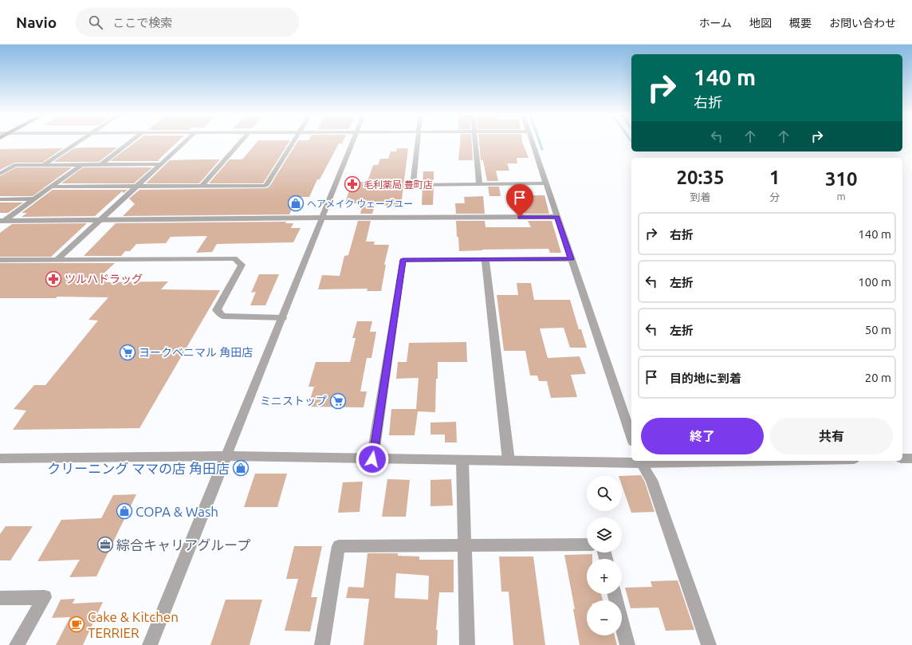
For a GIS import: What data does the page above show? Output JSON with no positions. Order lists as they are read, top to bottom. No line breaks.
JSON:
{"places":{"pharmacy":["毛利薬局 豊町店","ツルハドラッグ"],"shop":["ヘアメイク ウェーブユー","クリーニング ママの店 角田店","COPA & Wash"],"supermarket":["ヨークベニマル 角田店","ミニストップ"],"office":["綜合キャリアグループ"],"cafe":["Cake & Kitchen TERRIER"]},"page":{"header":"Navio","search":"ここで検索","nav":["ホーム","地図","概要","お問い合わせ"],"turn":["140 m","右折"],"eta":["20:35","到着","1","分","310","m"],"list":[{"name":"右折","value":"140 m"},{"name":"左折","value":"100 m"},{"name":"左折","value":"50 m"},{"name":"目的地に到着","value":"20 m"}],"buttons":["終了","共有"],"map_buttons":["+","−"]}}
